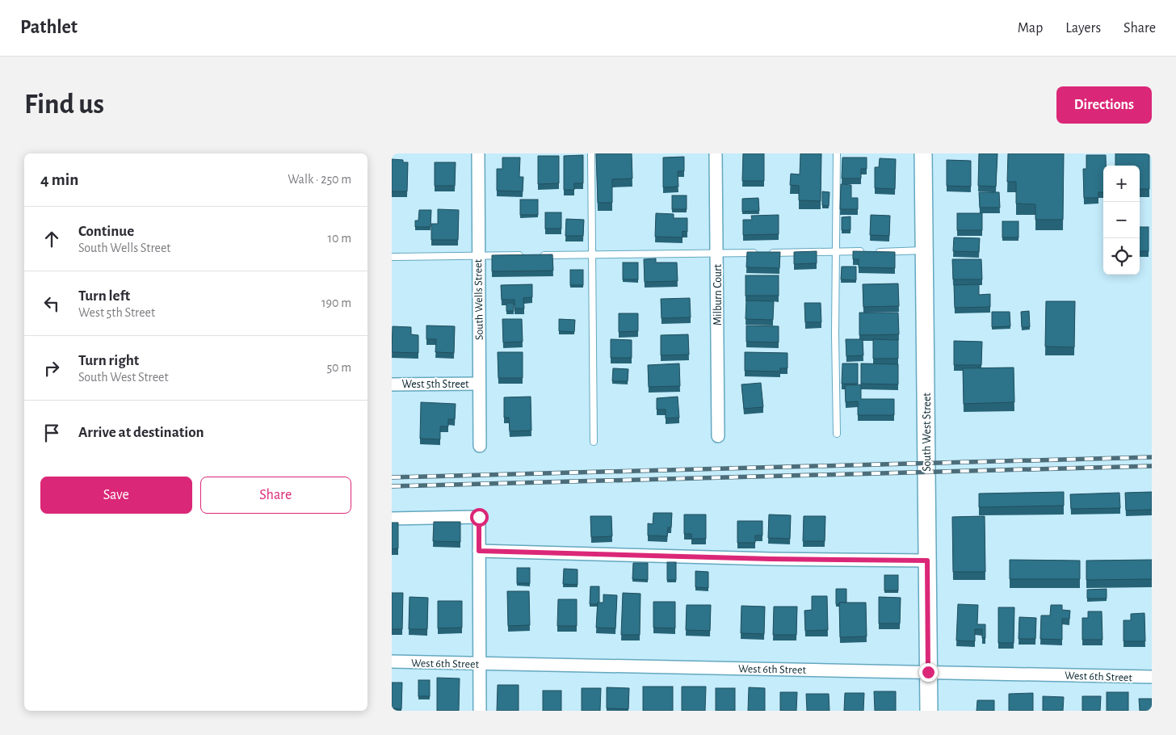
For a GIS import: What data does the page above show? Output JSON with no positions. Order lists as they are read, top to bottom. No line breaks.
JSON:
{"streets":{"street":["Milburn Court","South Wells Street","West 5th Street","South West Street","West 6th Street"]},"crossings":[["South Wells Street","West 5th Street"],["South West Street","West 6th Street"]],"page":{"header":"Pathlet","nav":["Map","Layers","Share"],"buttons":["Directions",["Save","Share"]],"title":"Find us","heading":["4 min","Walk · 250 m"],"map_buttons":["+","−"],"list":[["Continue","South Wells Street","10 m"],["Turn left","West 5th Street","190 m"],["Turn right","South West Street","50 m"],"Arrive at destination"]}}
